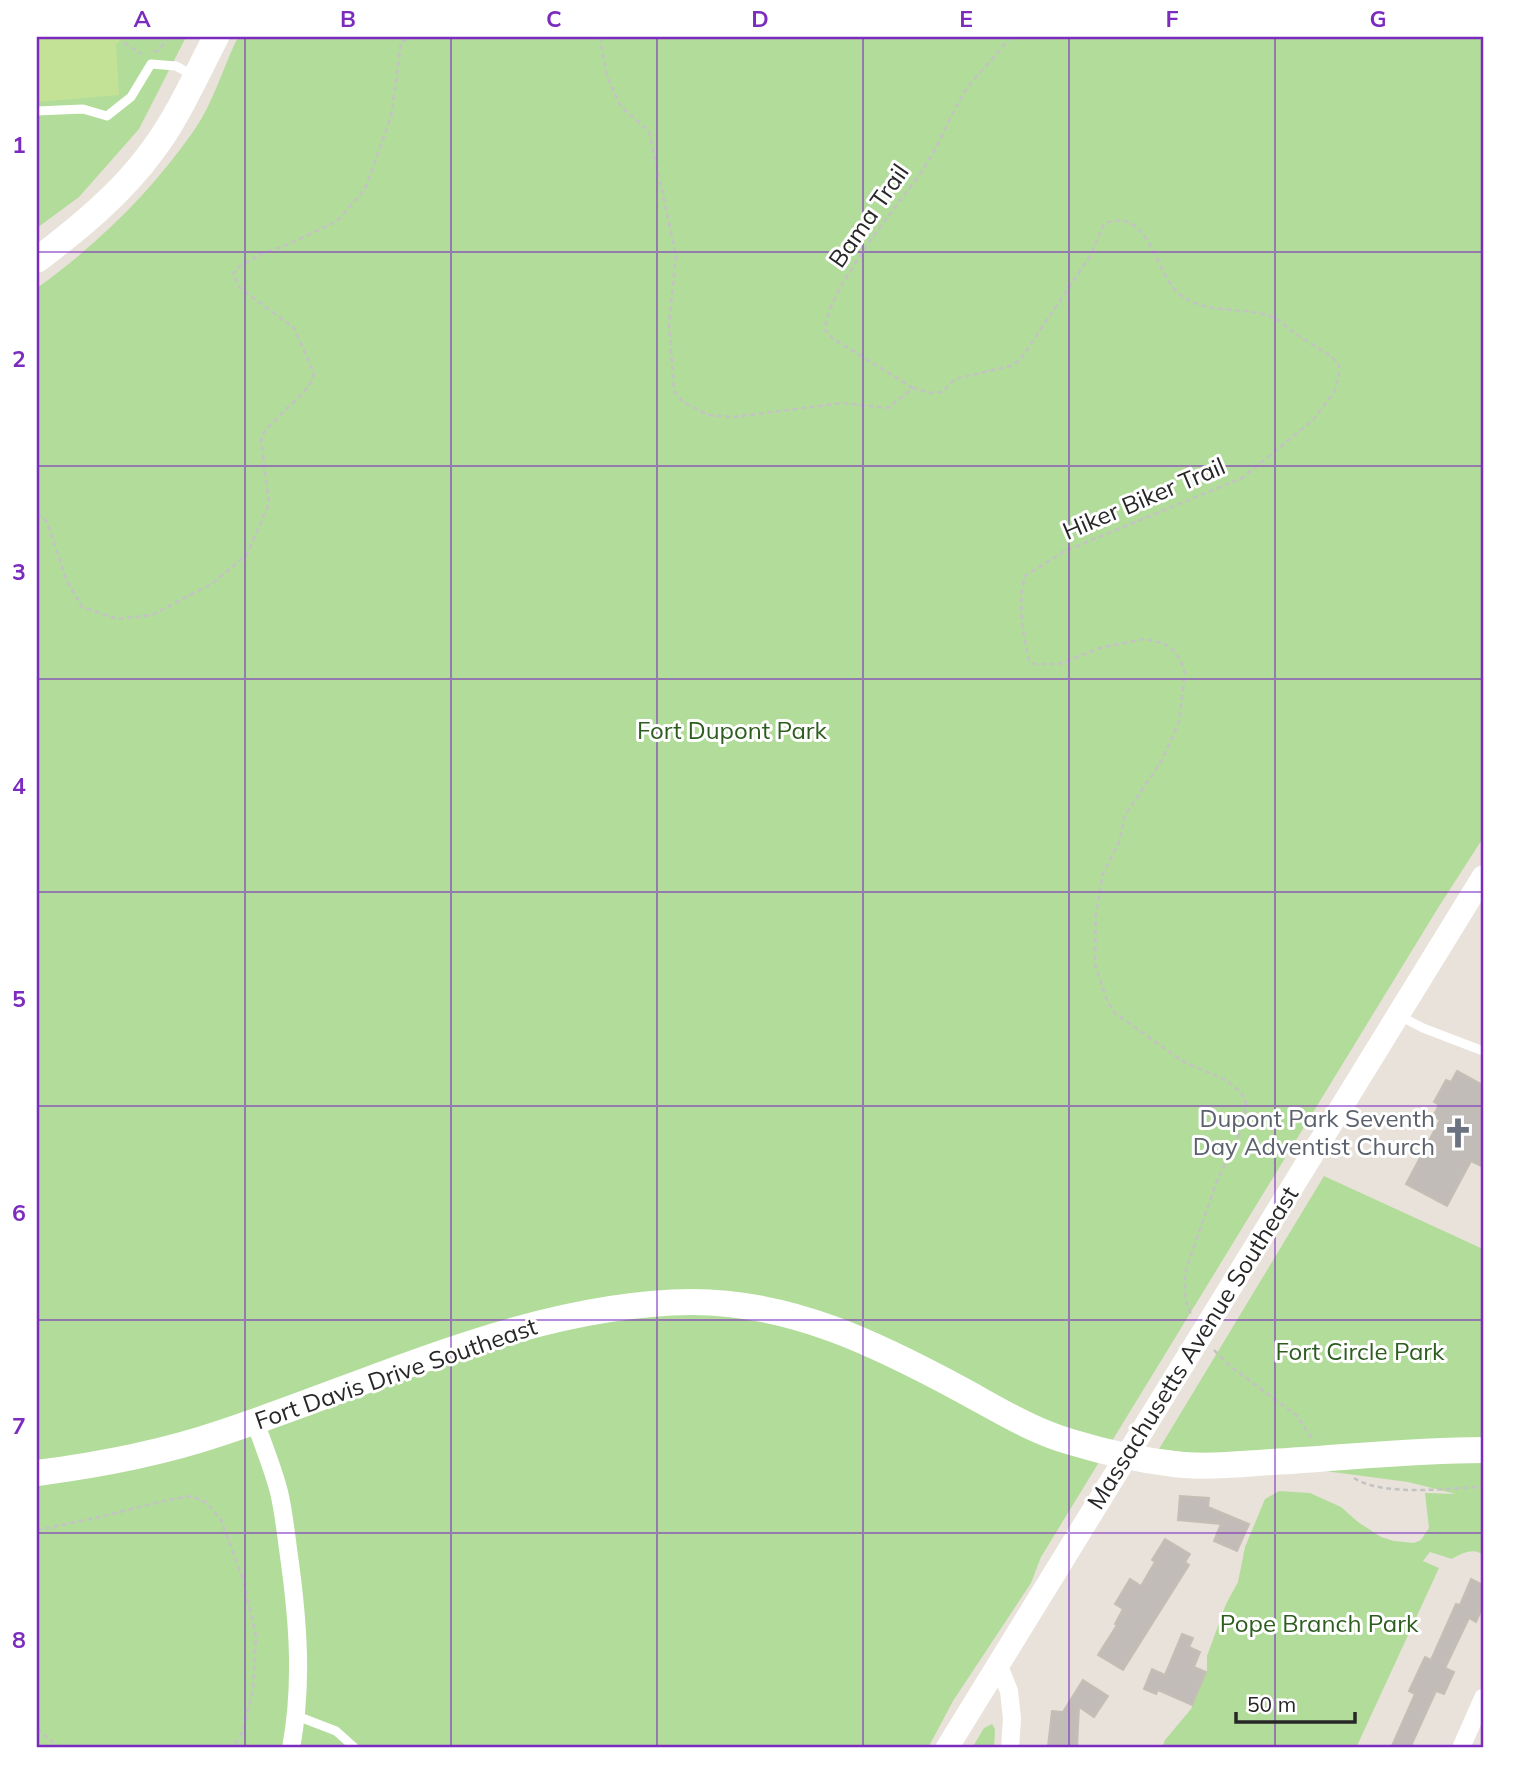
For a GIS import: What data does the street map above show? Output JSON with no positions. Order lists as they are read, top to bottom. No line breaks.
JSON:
{"streets":{"main road":["Fort Davis Drive Southeast"],"street":["Massachusetts Avenue Southeast"],"path":["Bama Trail","Hiker Biker Trail"]},"crossings":[["Bama Trail","Hiker Biker Trail"],["Massachusetts Avenue Southeast","Fort Davis Drive Southeast"]],"parks":["Fort Dupont Park","Fort Circle Park","Pope Branch Park"],"places":{"church":["Dupont Park Seventh Day Adventist Church"]},"scale_bar":"50 m","grid":{"columns":["A","B","C","D","E","F","G"],"rows":["1","2","3","4","5","6","7","8"]}}
